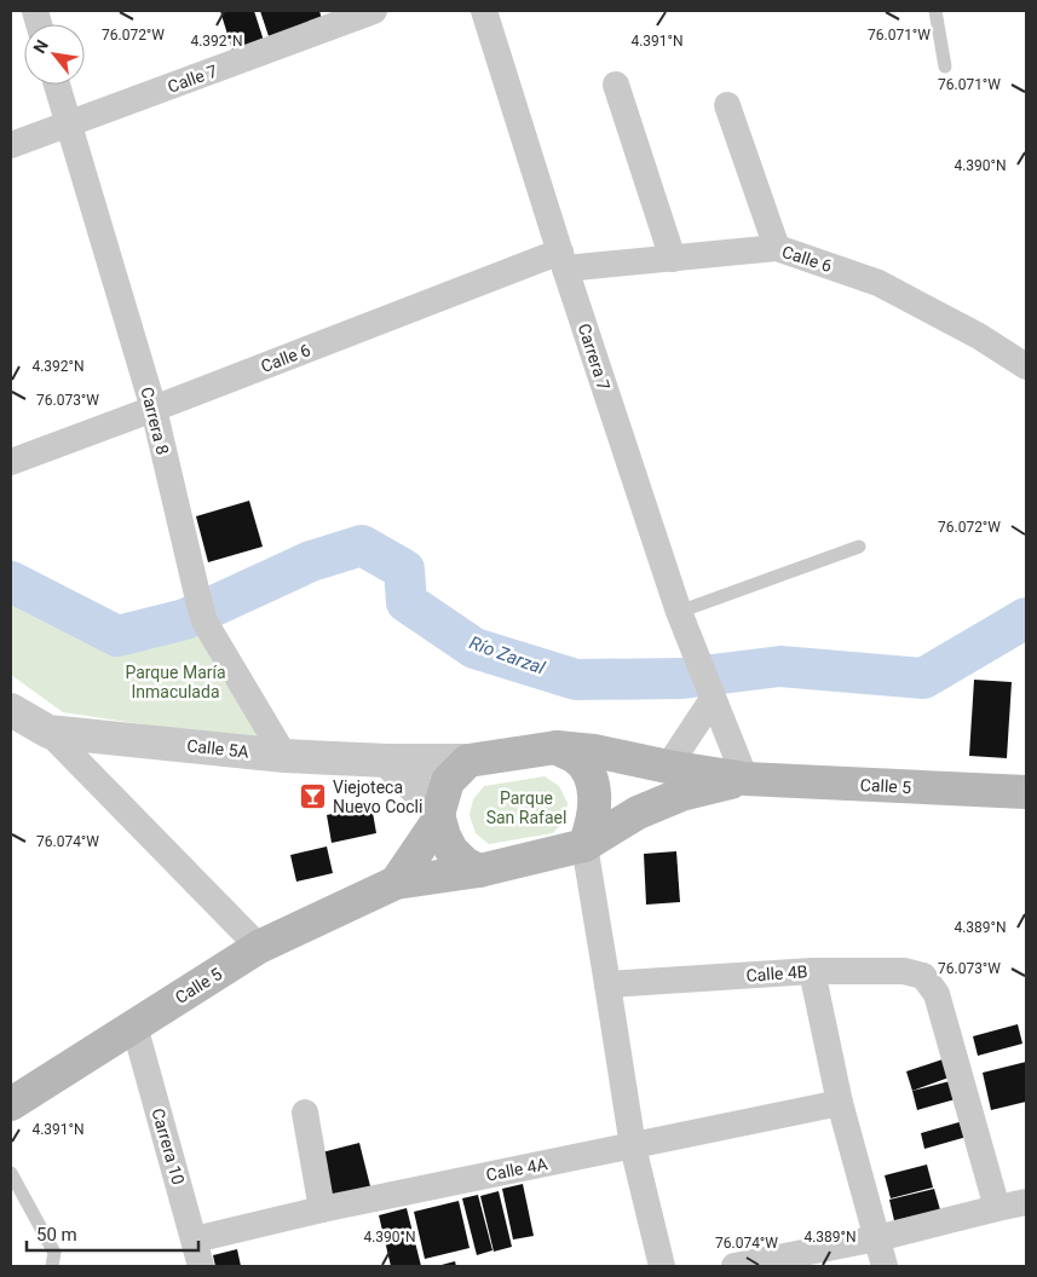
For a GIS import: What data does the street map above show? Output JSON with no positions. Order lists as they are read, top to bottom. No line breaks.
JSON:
{"streets":{"main road":["Calle 5"],"street":["Calle 7","Calle 6","Carrera 7","Carrera 8","Calle 5A","Calle 4B","Carrera 10","Calle 4A"]},"crossings":[["Calle 7","Carrera 8"],["Calle 6","Carrera 7"],["Calle 6","Carrera 8"],["Carrera 7","Calle 5"],["Carrera 8","Calle 5A"],["Calle 5A","Calle 5"],["Calle 5","Carrera 10"],["Carrera 10","Calle 4A"]],"water":["Río Zarzal"],"parks":["Parque María Inmaculada","Parque San Rafael"],"places":{"bar":["Viejoteca Nuevo Cocli"]},"scale_bar":"50 m","north":"top left","coordinates":["76.072°W","76.071°W","4.391°N","4.392°N","4.390°N","76.073°W","76.074°W","4.389°N"]}
